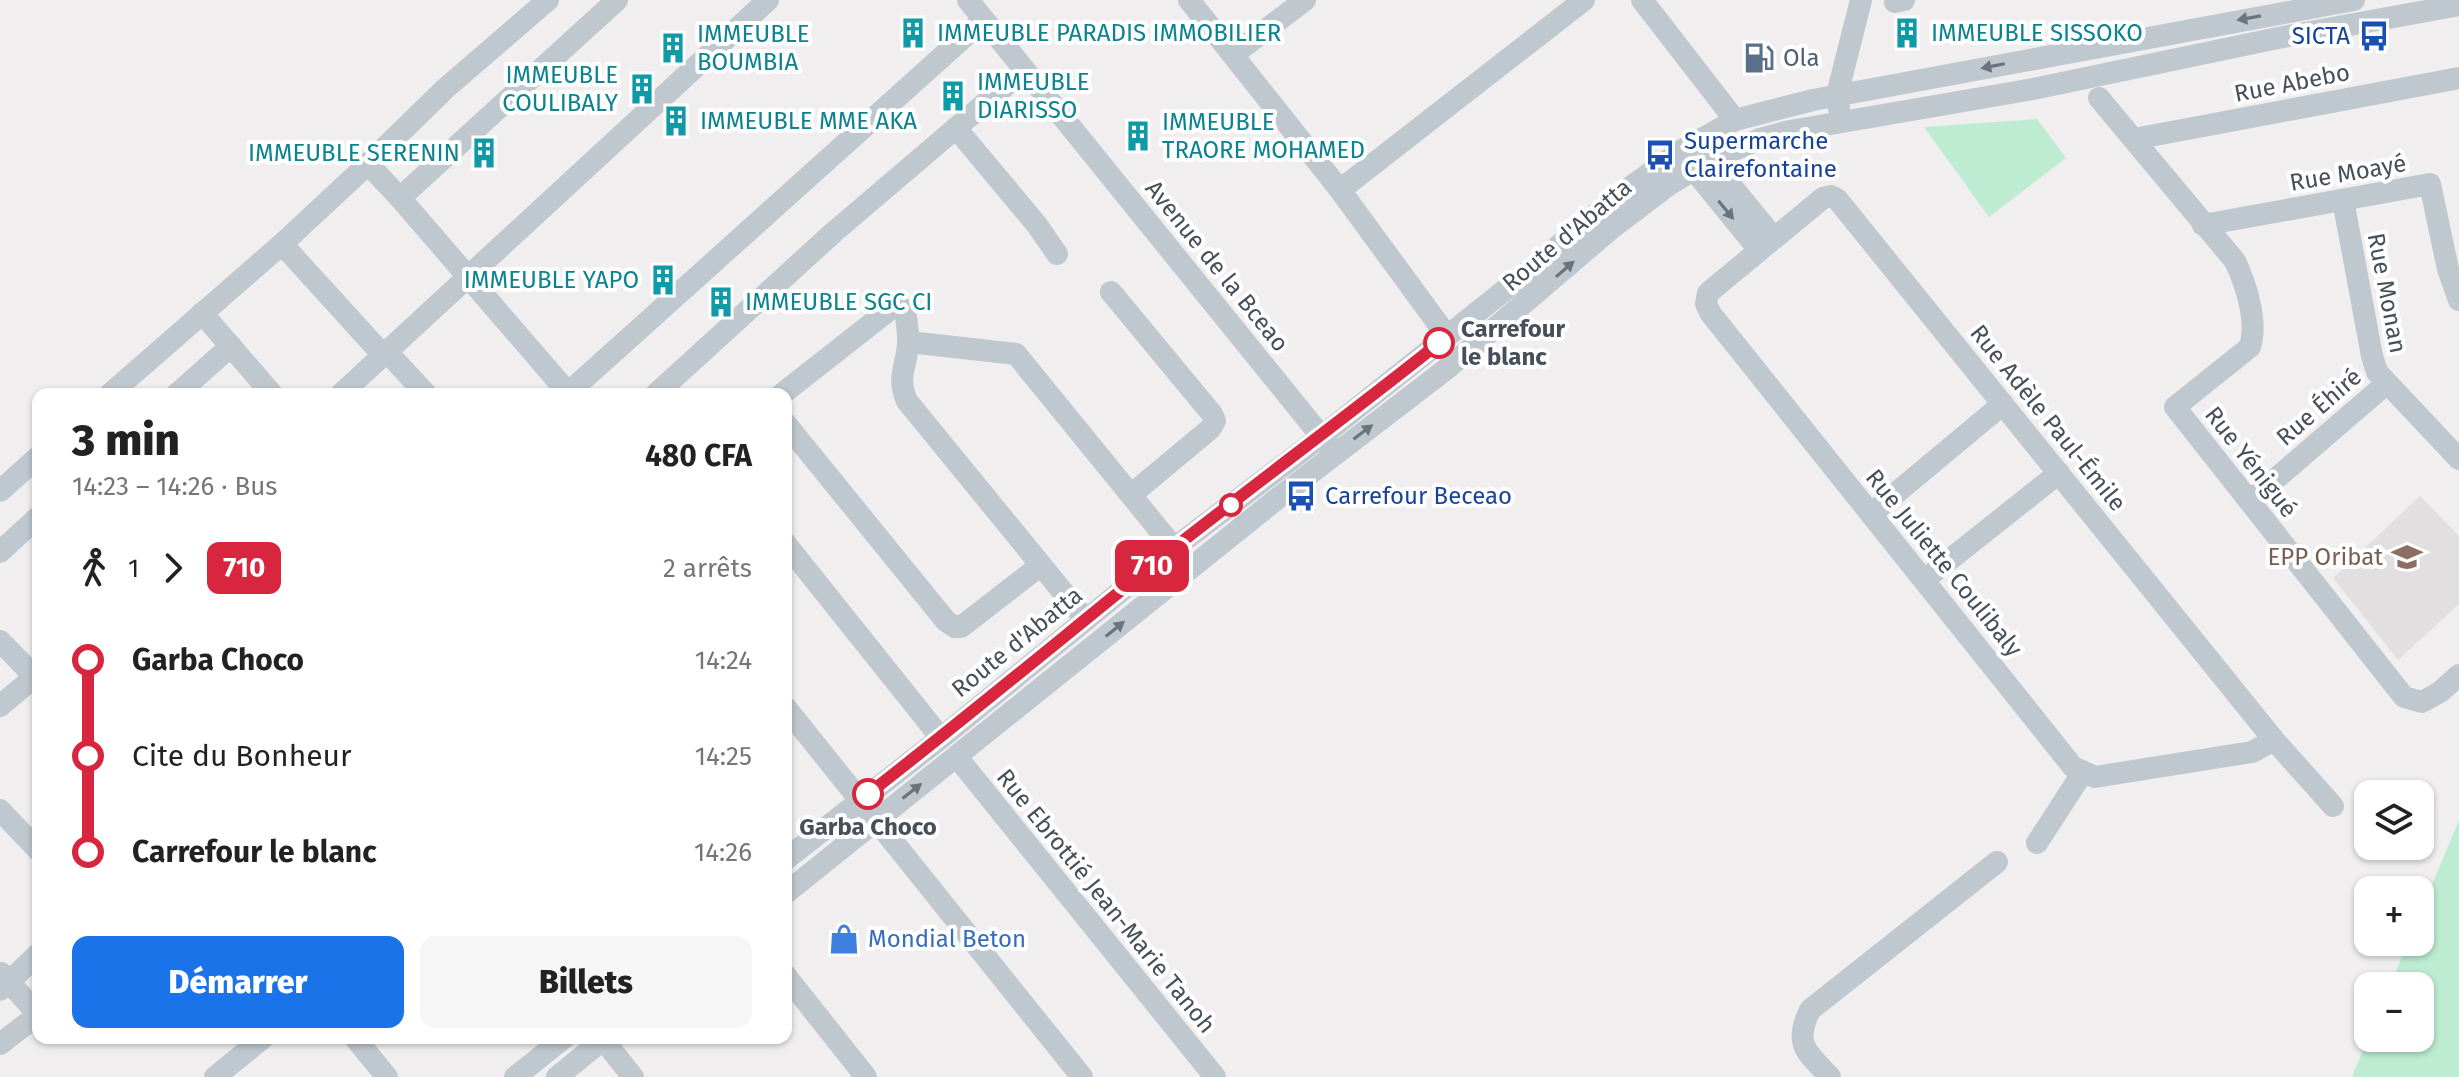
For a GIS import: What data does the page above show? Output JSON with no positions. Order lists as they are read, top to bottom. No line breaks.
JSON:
{"streets":{"street":["Rue Abebo","Rue Moayé","Route d'Abatta","Avenue de la Bceao","Rue Monan","Rue Éhiré","Rue Adèle Paul-Émile","Rue Yénigué","Rue Juliette Coulibaly","Rue Ebrottié Jean-Marie Tanoh"]},"crossings":[["Rue Abebo","Rue Yénigué"],["Rue Moayé","Rue Monan"],["Rue Moayé","Rue Yénigué"],["Route d'Abatta","Avenue de la Bceao"],["Route d'Abatta","Rue Ebrottié Jean-Marie Tanoh"],["Rue Monan","Rue Éhiré"],["Rue Éhiré","Rue Yénigué"],["Rue Adèle Paul-Émile","Rue Juliette Coulibaly"]],"places":{"building":["IMMEUBLE PARADIS IMMOBILIER","IMMEUBLE SISSOKO","IMMEUBLE BOUMBIA","IMMEUBLE COULIBALY","IMMEUBLE DIARISSO","IMMEUBLE MME AKA","IMMEUBLE TRAORE MOHAMED","IMMEUBLE SERENIN","IMMEUBLE YAPO","IMMEUBLE SGC CI"],"bus stop":["SICTA","Supermarche Clairefontaine","Carrefour Beceao"],"fuel station":["Ola"],"other":["Carrefour le blanc","Garba Choco"],"school or university":["EPP Oribat"],"shop":["Mondial Beton"]},"lines":["bus line 710"],"page":{"on_map":"710","heading":["3 min","14:23 – 14:26 · Bus","480 CFA"],"legs":["1","710","2 arrêts"],"list":[{"name":"Garba Choco","value":"14:24"},{"name":"Cite du Bonheur","value":"14:25"},{"name":"Carrefour le blanc","value":"14:26"}],"map_buttons":["+","−"],"buttons":["Démarrer","Billets"]}}
